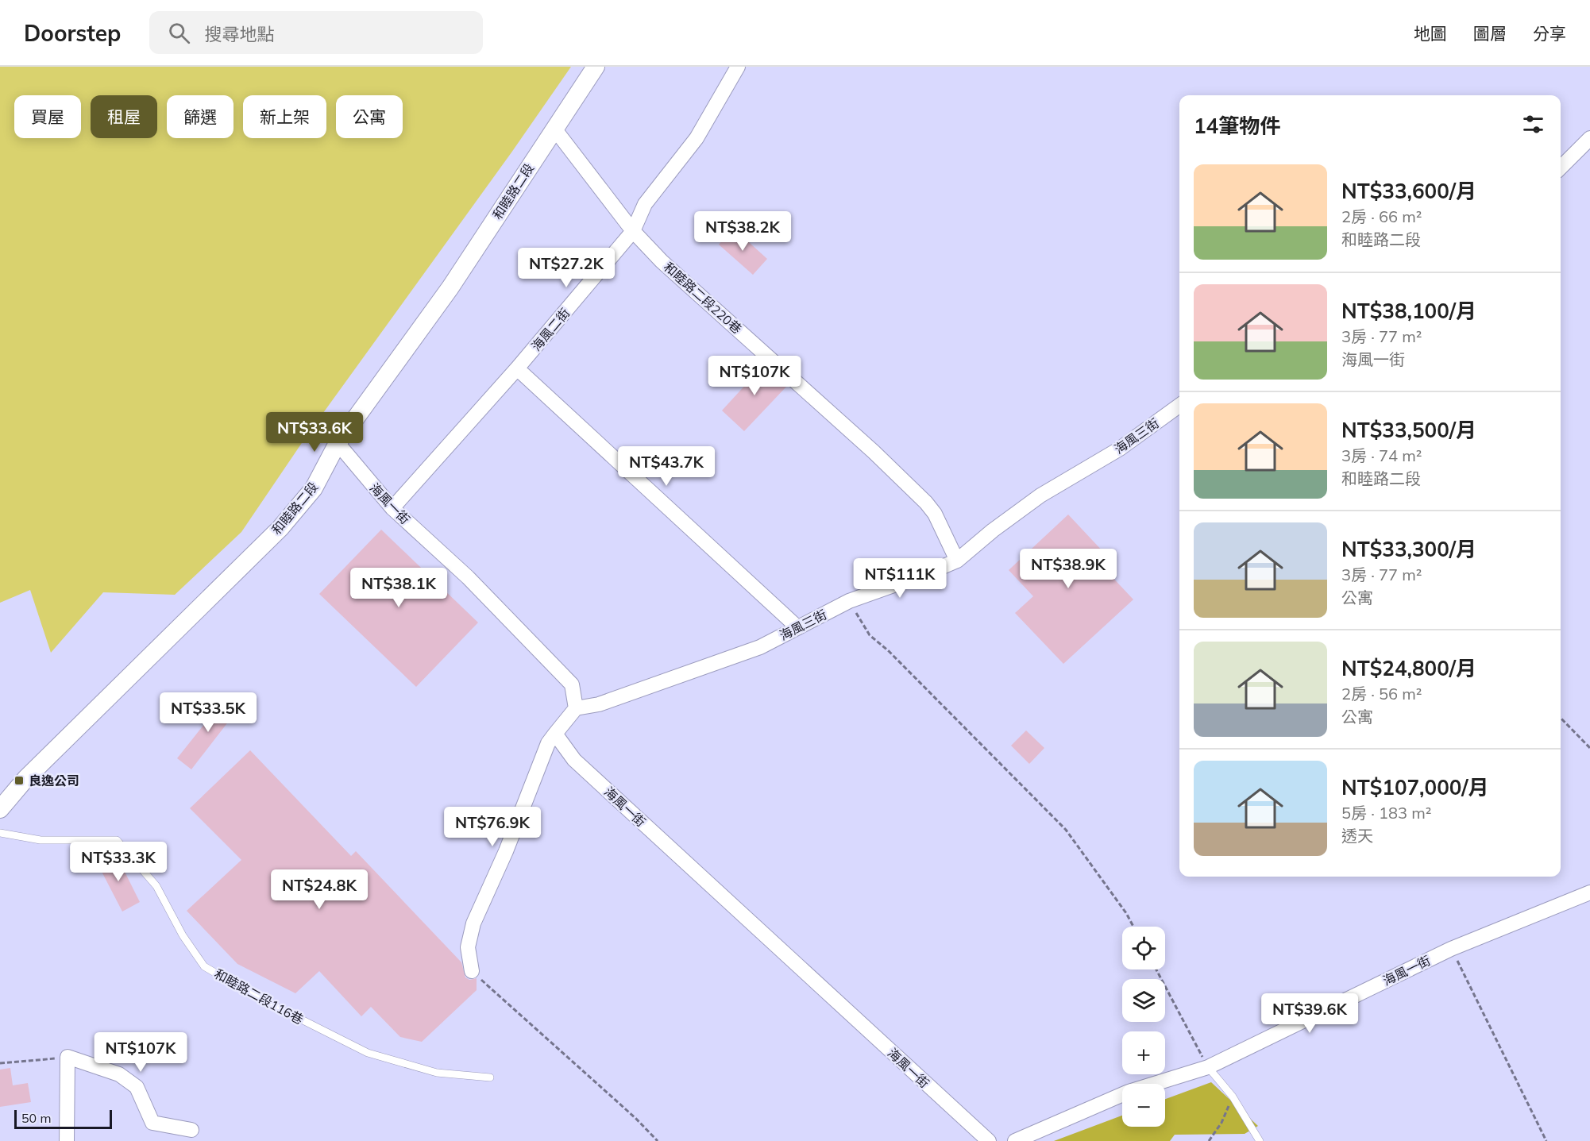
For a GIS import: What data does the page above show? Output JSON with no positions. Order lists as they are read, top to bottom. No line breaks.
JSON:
{"streets":{"street":["和睦路二段","和睦路二段220巷","海風二街","海風三街","海風一街"],"lane":["和睦路二段116巷"]},"crossings":[["和睦路二段","和睦路二段220巷"],["和睦路二段","海風一街"],["和睦路二段220巷","海風二街"],["和睦路二段220巷","海風三街"],["海風二街","海風一街"],["海風三街","海風一街"]],"places":{"transit":["良逸公司"]},"scale_bar":"50 m","page":{"header":"Doorstep","search":"搜尋地點","nav":["地圖","圖層","分享"],"chip":["買屋","租屋","篩選","新上架","公寓"],"heading":"14筆物件","list":[{"name":"NT$33,600/月","note":"2房 · 66 m² · 和睦路二段"},{"name":"NT$38,100/月","note":"3房 · 77 m² · 海風一街"},{"name":"NT$33,500/月","note":"3房 · 74 m² · 和睦路二段"},{"name":"NT$33,300/月","note":"3房 · 77 m² · 公寓"},{"name":"NT$24,800/月","note":"2房 · 56 m² · 公寓"},{"name":"NT$107,000/月","note":"5房 · 183 m² · 透天"}],"price":["NT$38.2K","NT$27.2K","NT$107K","NT$33.6K","NT$43.7K","NT$38.9K","NT$111K","NT$38.1K","NT$33.5K","NT$76.9K","NT$33.3K","NT$24.8K","NT$39.6K","NT$107K"],"map_buttons":["+","−"],"scale":"50 m"}}
